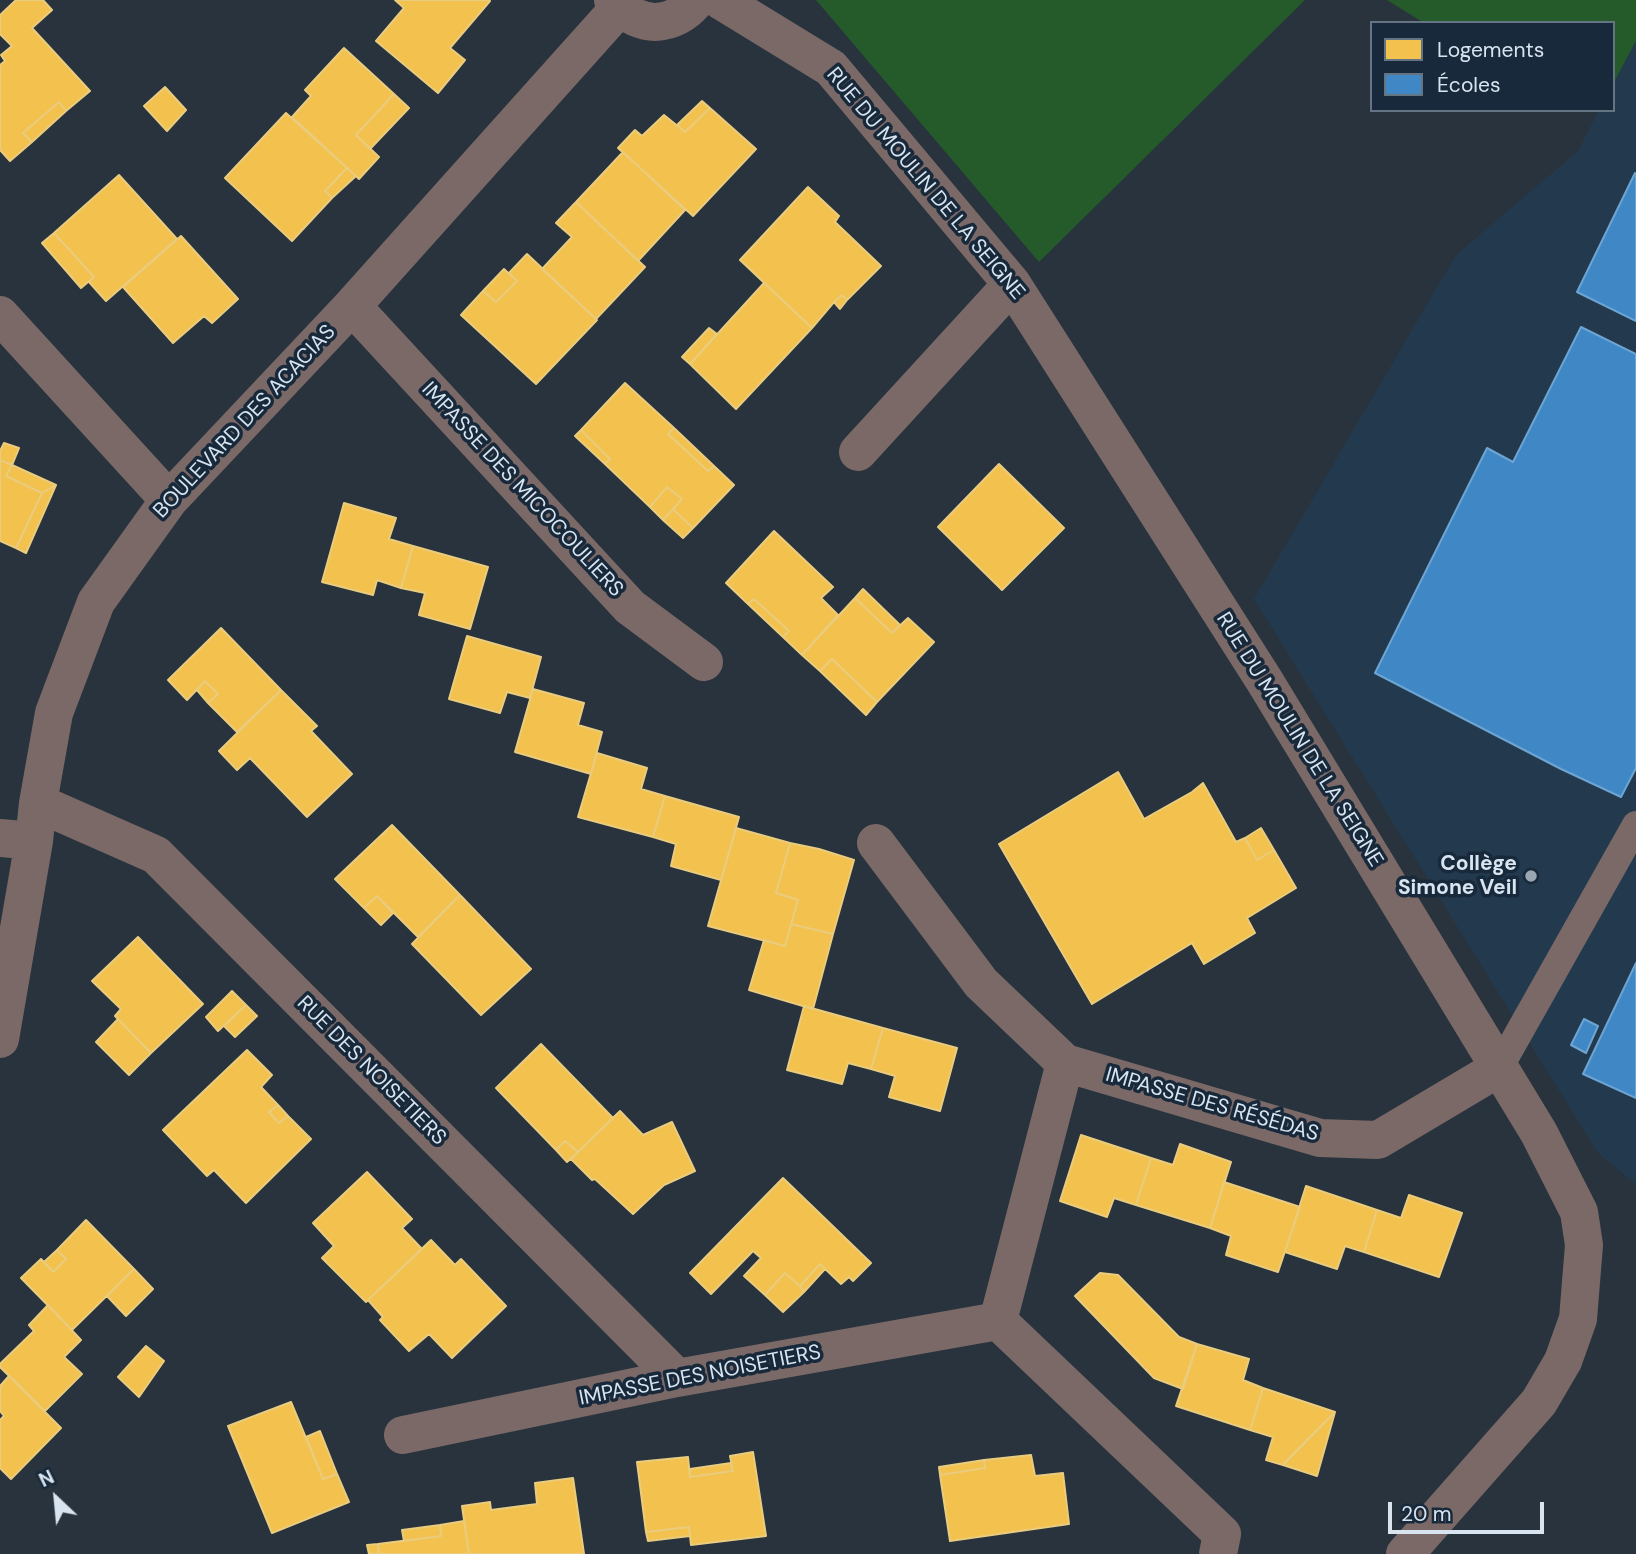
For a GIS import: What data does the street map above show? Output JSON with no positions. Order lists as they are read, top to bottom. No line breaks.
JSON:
{"streets":{"street":["RUE DU MOULIN DE LA SEIGNE","BOULEVARD DES ACACIAS","IMPASSE DES MICOCOULIERS","RUE DES NOISETIERS","IMPASSE DES RÉSÉDAS","IMPASSE DES NOISETIERS"]},"crossings":[["RUE DU MOULIN DE LA SEIGNE","IMPASSE DES RÉSÉDAS"],["BOULEVARD DES ACACIAS","IMPASSE DES MICOCOULIERS"],["BOULEVARD DES ACACIAS","RUE DES NOISETIERS"],["RUE DES NOISETIERS","IMPASSE DES NOISETIERS"]],"places":["Collège Simone Veil"],"legend":["Logements","Écoles"],"scale_bar":"20 m","north":"top left"}
